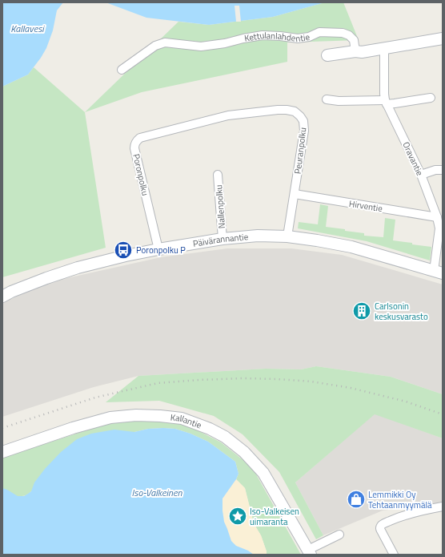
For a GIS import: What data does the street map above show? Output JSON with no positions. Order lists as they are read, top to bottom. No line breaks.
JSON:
{"streets":{"street":["Kettulanlahdentie","Peuranpolku","Oravantie","Poronpolku","Hirventie","Nallenpolku","Päivärannantie","Kallantie"]},"crossings":[["Peuranpolku","Poronpolku"],["Peuranpolku","Hirventie"],["Peuranpolku","Päivärannantie"],["Oravantie","Hirventie"],["Oravantie","Päivärannantie"],["Poronpolku","Päivärannantie"],["Nallenpolku","Päivärannantie"]],"water":["Kallavesi","Iso-Valkeinen"],"places":{"bus stop":["Poronpolku P"],"building":["Carlsonin keskusvarasto"],"shop":["Lemmikki Oy Tehtaanmyymälä"],"place":["Iso-Valkeisen uimaranta"]}}
